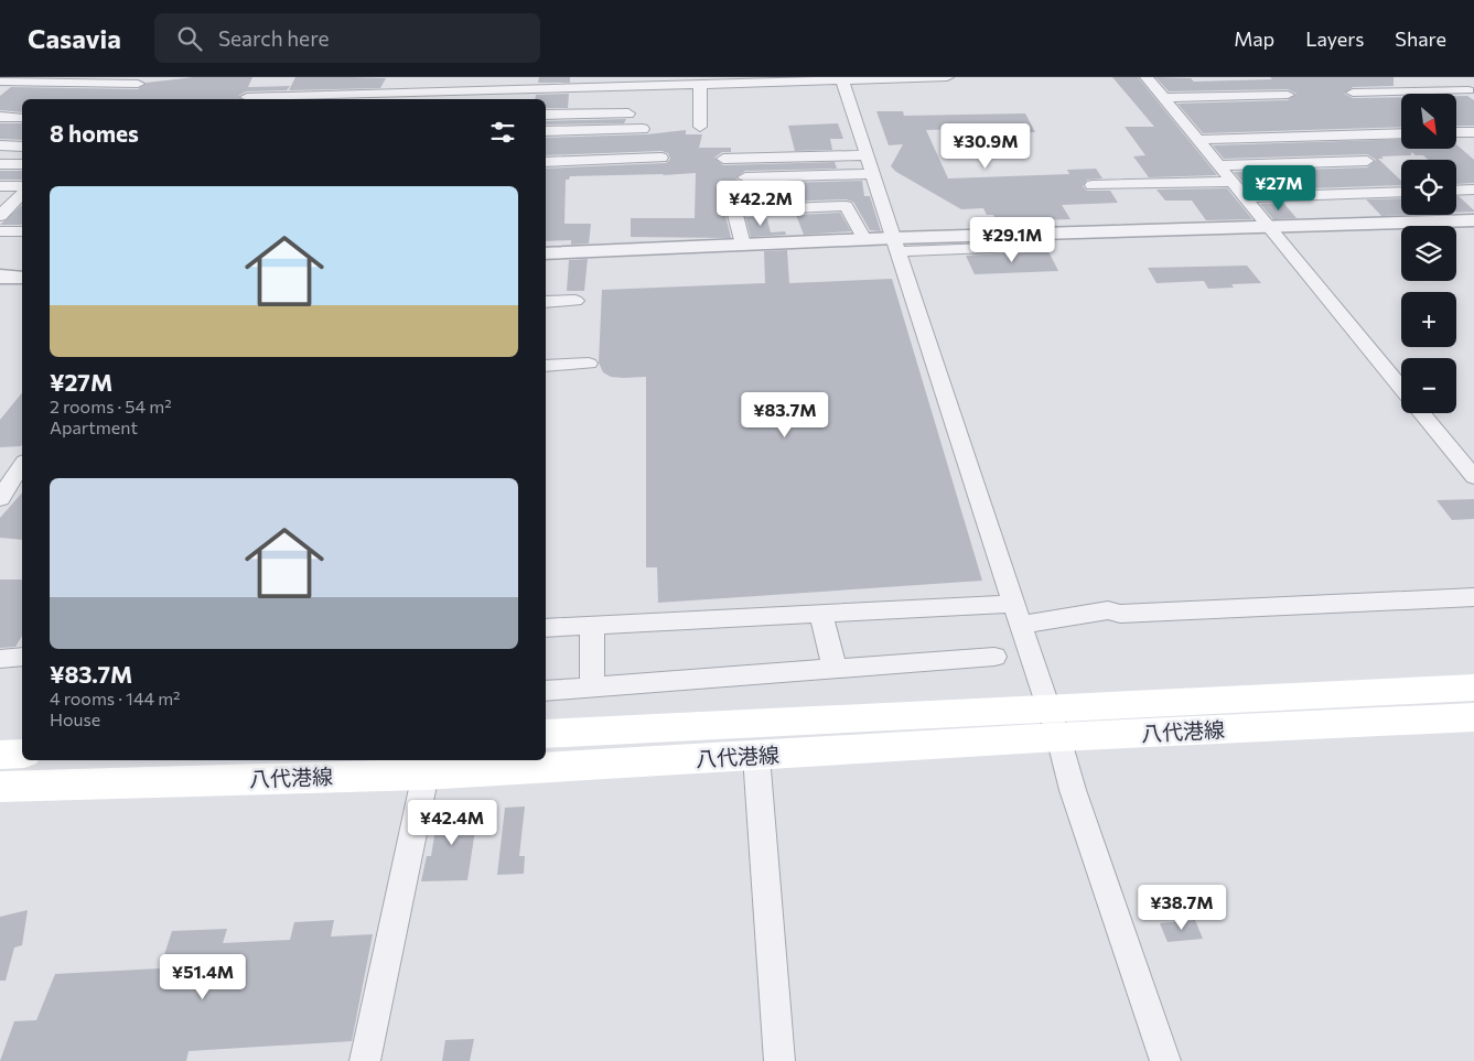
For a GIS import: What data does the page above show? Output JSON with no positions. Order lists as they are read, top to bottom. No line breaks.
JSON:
{"streets":{"main road":["八代港線"]},"north":"bottom right","page":{"header":"Casavia","search":"Search here","nav":["Map","Layers","Share"],"map_buttons":["+","−"],"heading":"8 homes","price":["¥30.9M","¥27M","¥42.2M","¥29.1M","¥83.7M","¥42.4M","¥38.7M","¥51.4M"],"list":[{"name":"¥27M","note":"2 rooms · 54 m² · Apartment"},{"name":"¥83.7M","note":"4 rooms · 144 m² · House"}]}}
